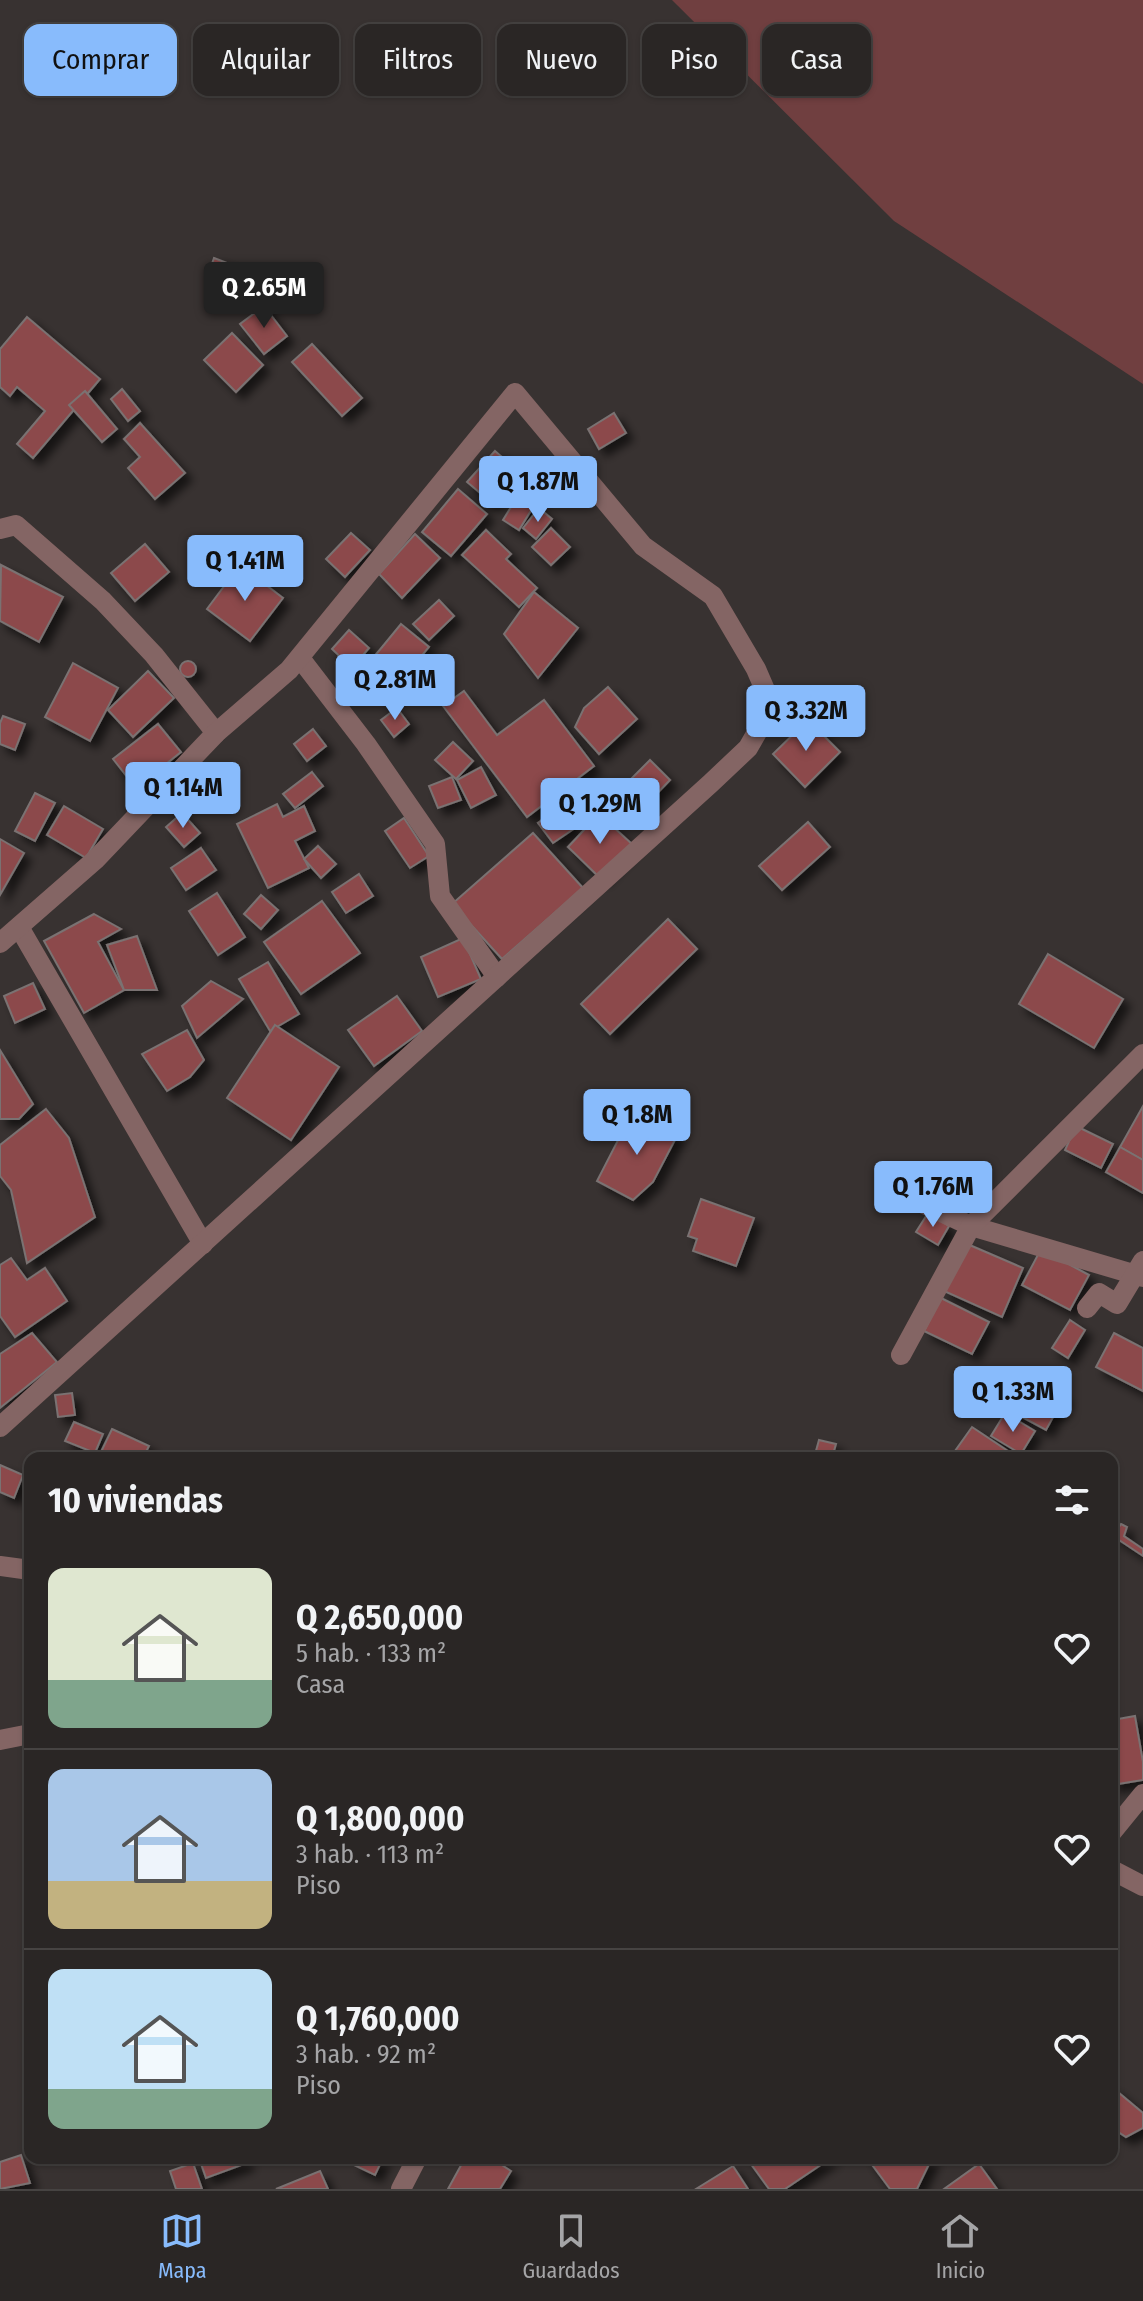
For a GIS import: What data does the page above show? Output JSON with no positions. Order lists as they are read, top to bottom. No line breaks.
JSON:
{"page":{"chip":["Comprar","Alquilar","Filtros","Nuevo","Piso","Casa"],"price":["Q 2.65M","Q 1.87M","Q 1.41M","Q 2.81M","Q 3.32M","Q 1.14M","Q 1.29M","Q 1.8M","Q 1.76M","Q 1.33M"],"heading":"10 viviendas","list":[{"name":"Q 2,650,000","note":"5 hab. · 133 m² · Casa"},{"name":"Q 1,800,000","note":"3 hab. · 113 m² · Piso"},{"name":"Q 1,760,000","note":"3 hab. · 92 m² · Piso"}],"tabs":["Mapa","Guardados","Inicio"]}}
